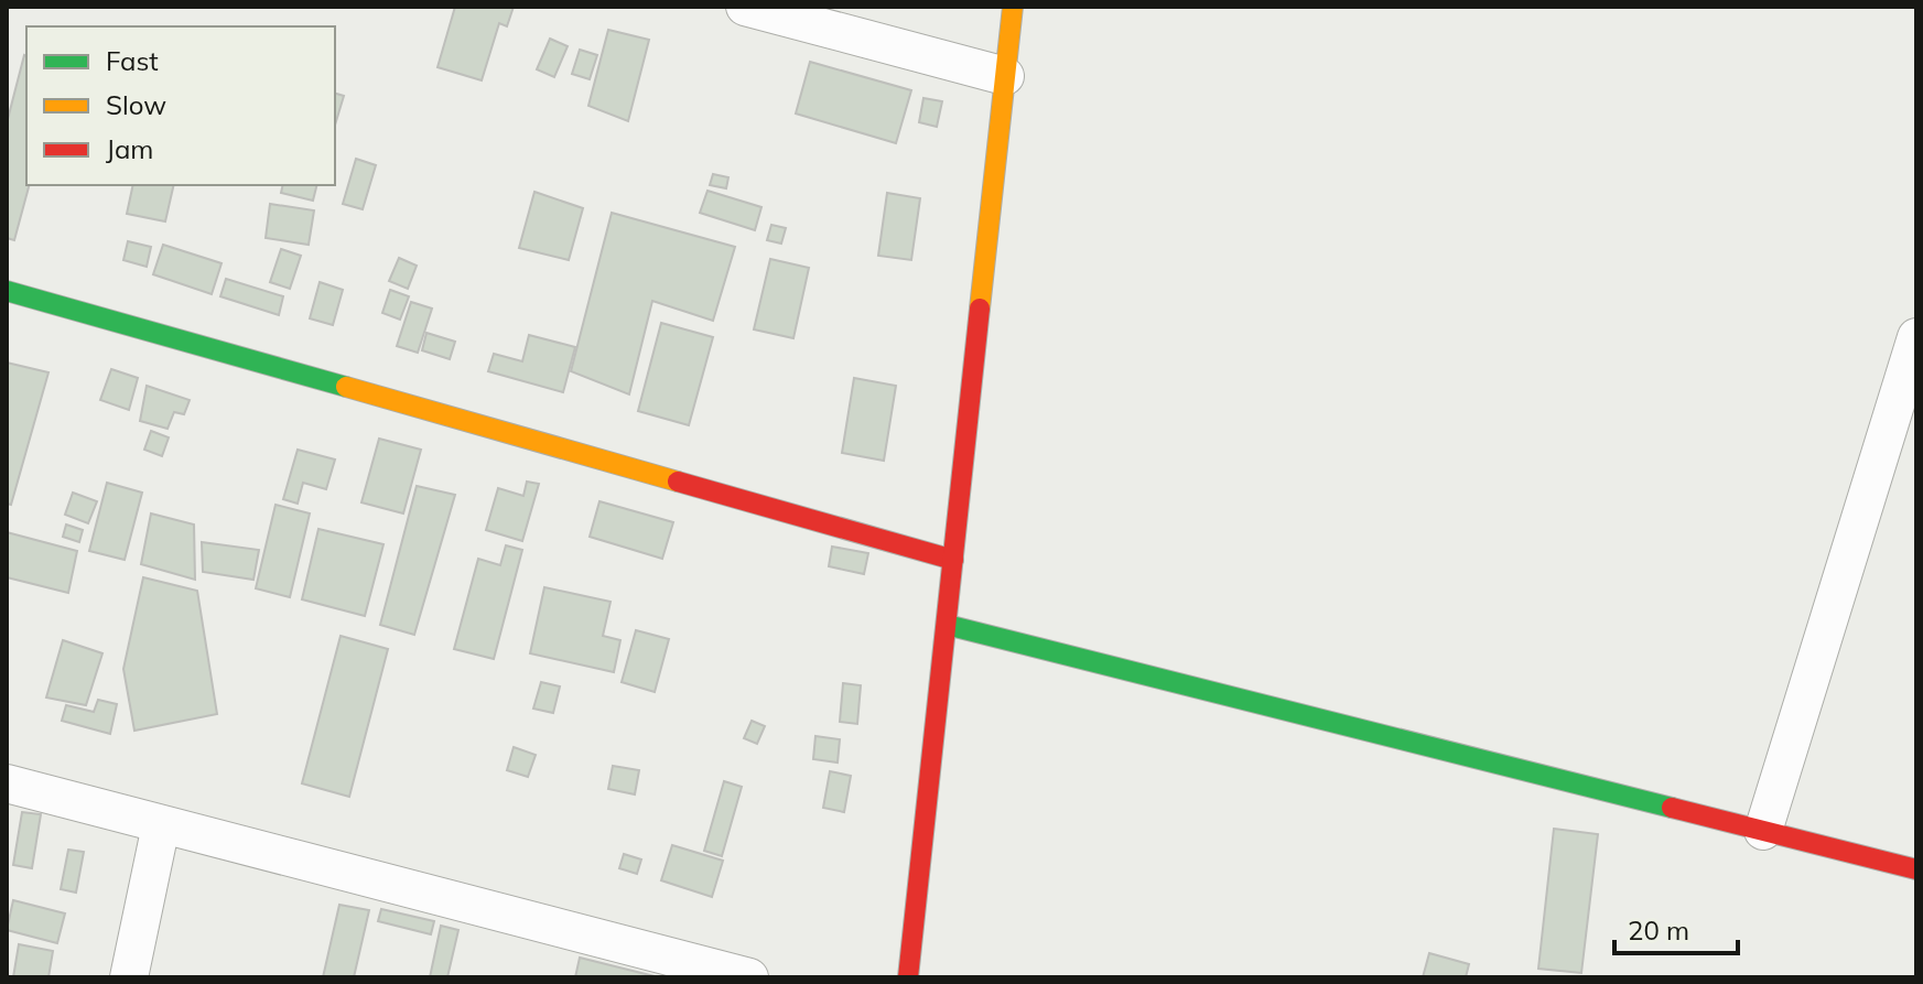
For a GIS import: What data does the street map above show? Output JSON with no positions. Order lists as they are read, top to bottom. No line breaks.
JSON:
{"legend":["Fast","Slow","Jam"],"scale_bar":"20 m"}
